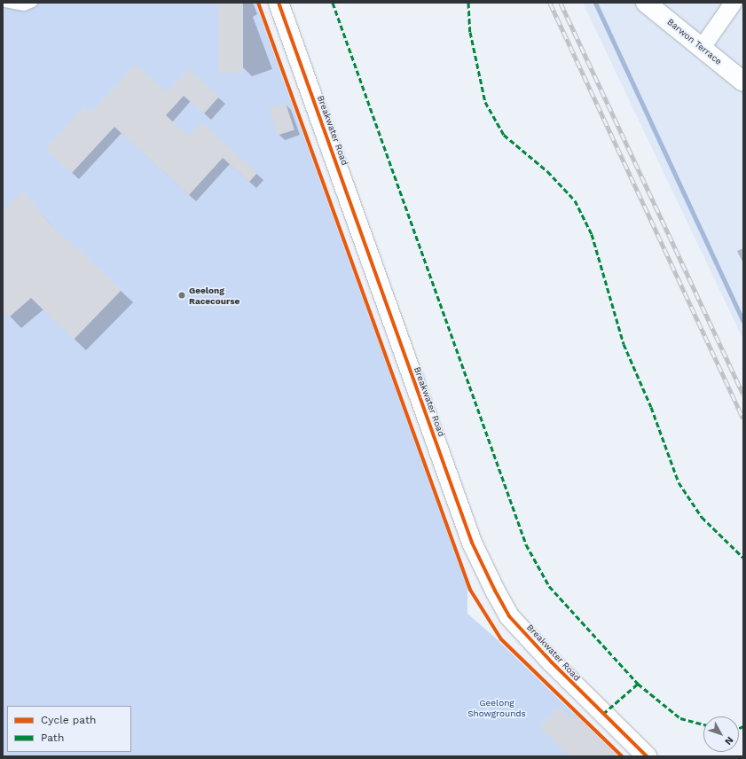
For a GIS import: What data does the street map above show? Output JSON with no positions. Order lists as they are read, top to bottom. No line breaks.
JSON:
{"streets":{"street":["Barwon Terrace","Breakwater Road"]},"parks":["Geelong Showgrounds"],"places":["Geelong Racecourse"],"legend":["Cycle path","Path"],"north":"bottom right"}
